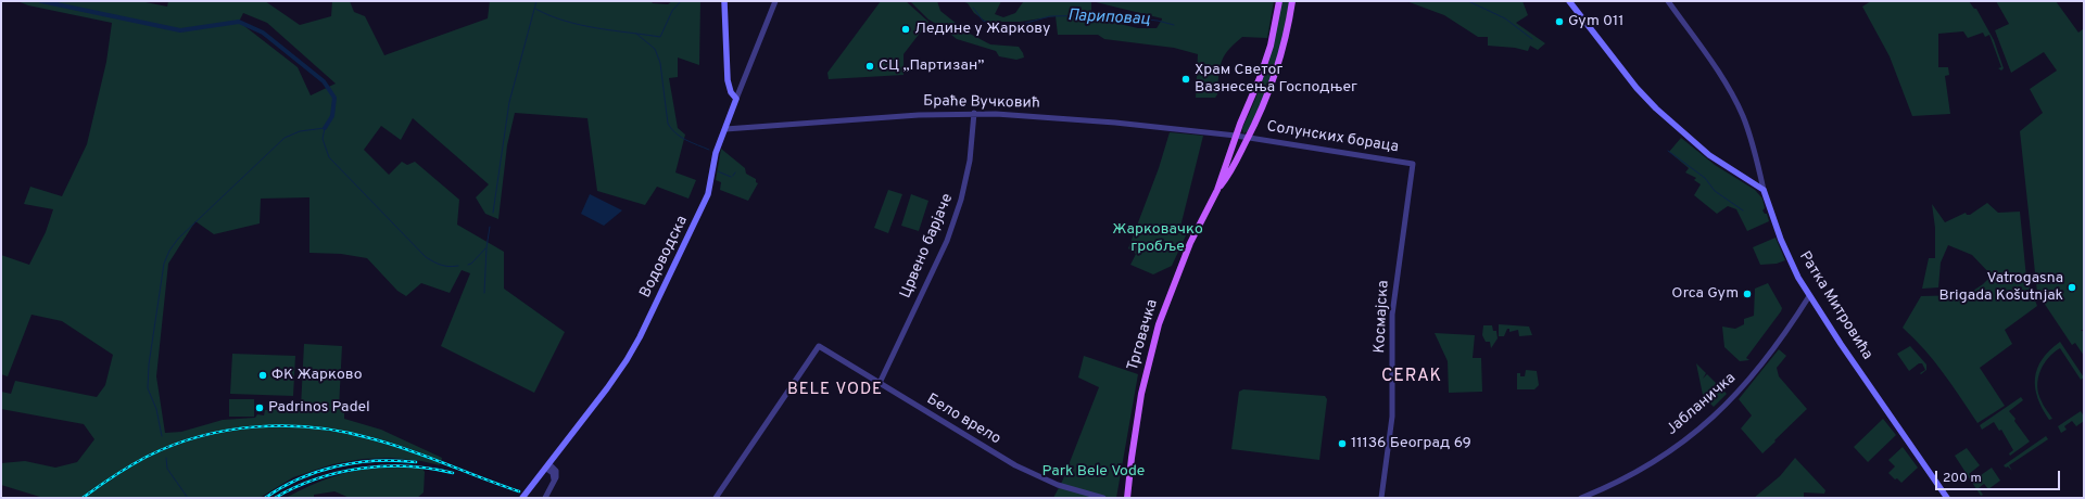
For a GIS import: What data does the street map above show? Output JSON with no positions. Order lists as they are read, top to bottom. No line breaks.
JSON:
{"streets":{"main road":["Водоводска","Ратка Митровића","Трговачка"],"street":["Браће Вучковић","Солунских бораца","Црвено барјаче","Космајска","Јабланичка","Бело врело"]},"crossings":[["Браће Вучковић","Солунских бораца"],["Браће Вучковић","Црвено барјаче"],["Браће Вучковић","Водоводска"],["Браће Вучковић","Трговачка"],["Солунских бораца","Космајска"],["Солунских бораца","Трговачка"],["Црвено барјаче","Бело врело"],["Ратка Митровића","Јабланичка"]],"districts":["CERAK","BELE VODE"],"water":["Париповац"],"parks":["Жарковачко гробље","Park Bele Vode"],"places":["Gym 011","Ледине у Жаркову","СЦ „Партизан”","Храм Светог Вазнесења Господњег","Vatrogasna Brigada Košutnjak","Orca Gym","ФК Жарково","Padrinos Padel","11136 Београд 69"],"scale_bar":"200 m"}
